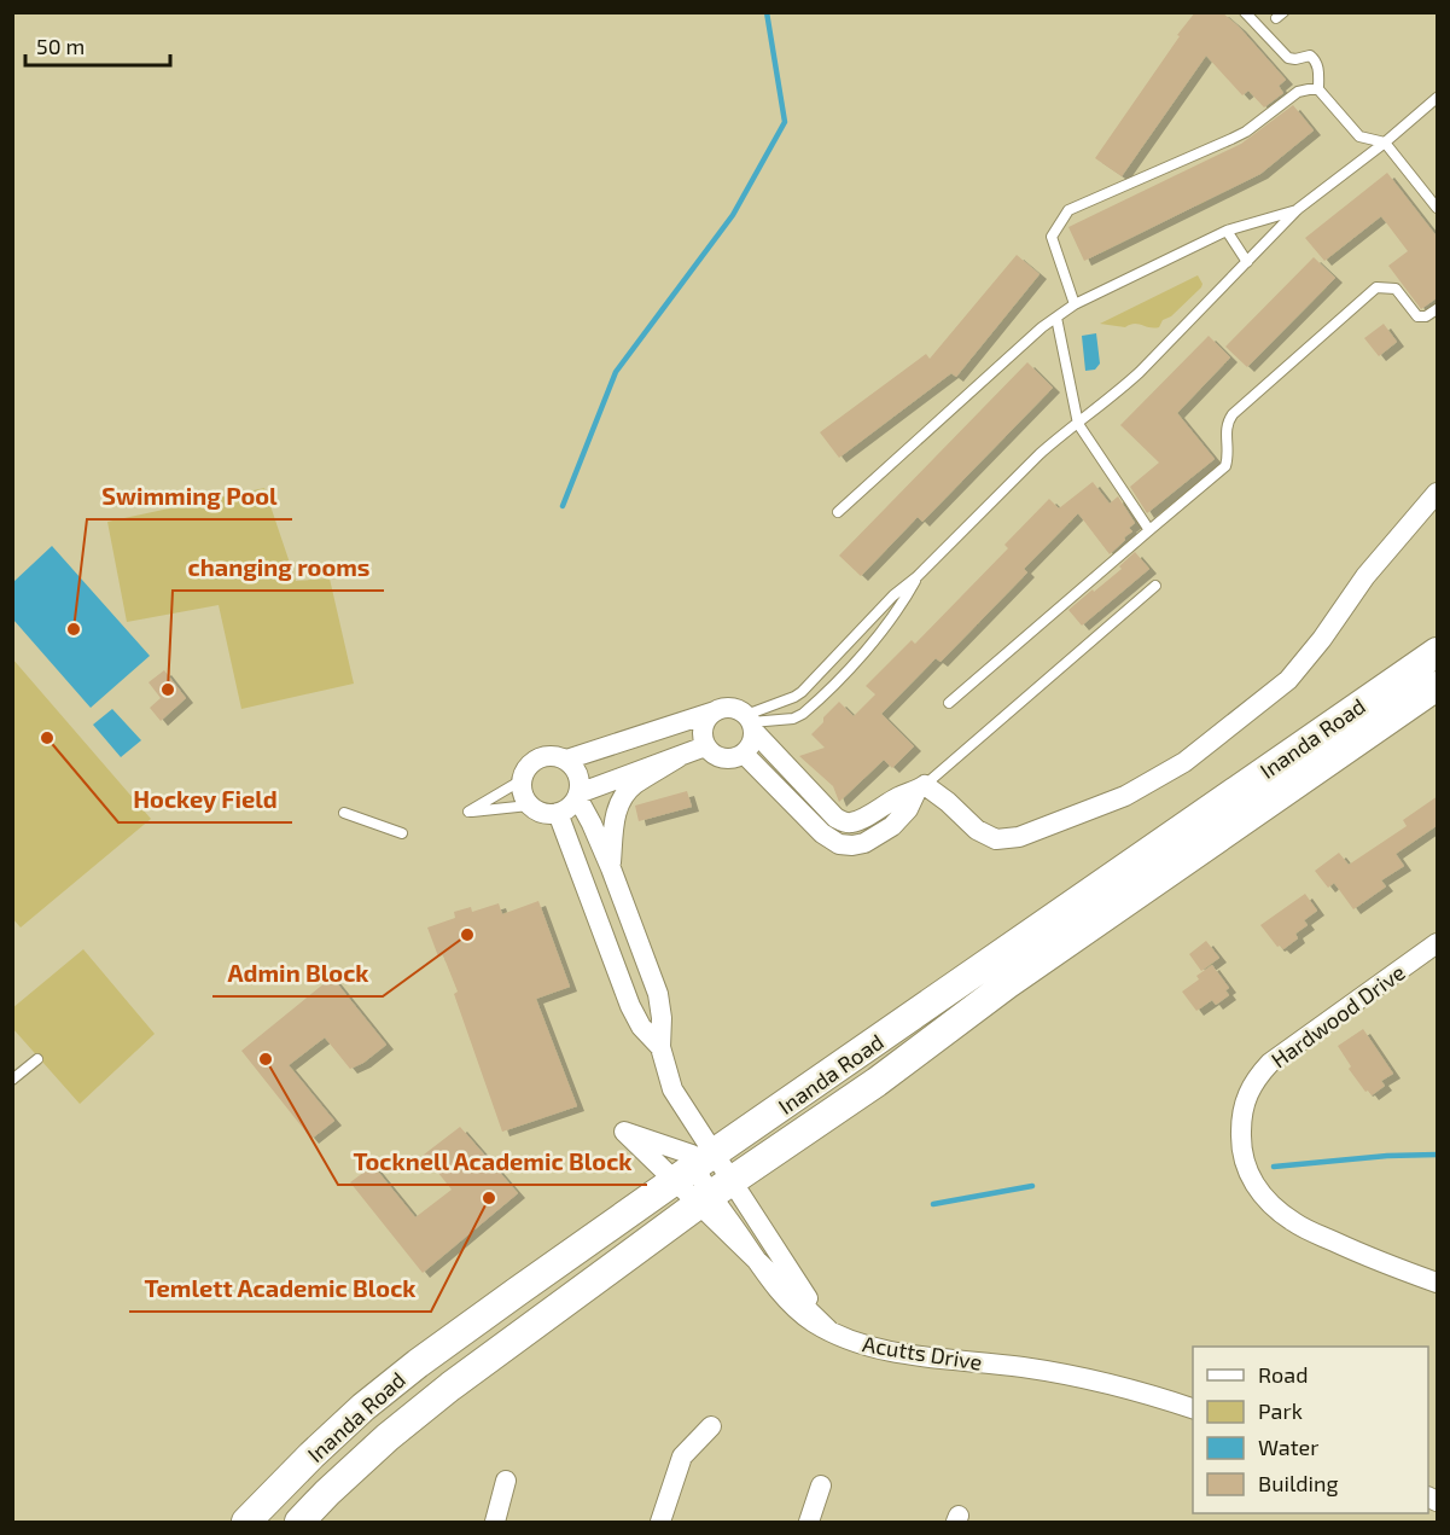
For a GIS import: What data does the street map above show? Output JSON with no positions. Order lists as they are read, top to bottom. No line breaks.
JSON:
{"streets":{"main road":["Inanda Road"],"street":["Hardwood Drive","Acutts Drive"]},"crossings":[["Inanda Road","Acutts Drive"]],"places":["Swimming Pool","changing rooms","Hockey Field","Admin Block","Tocknell Academic Block","Temlett Academic Block"],"legend":["Road","Park","Water","Building"],"scale_bar":"50 m"}
